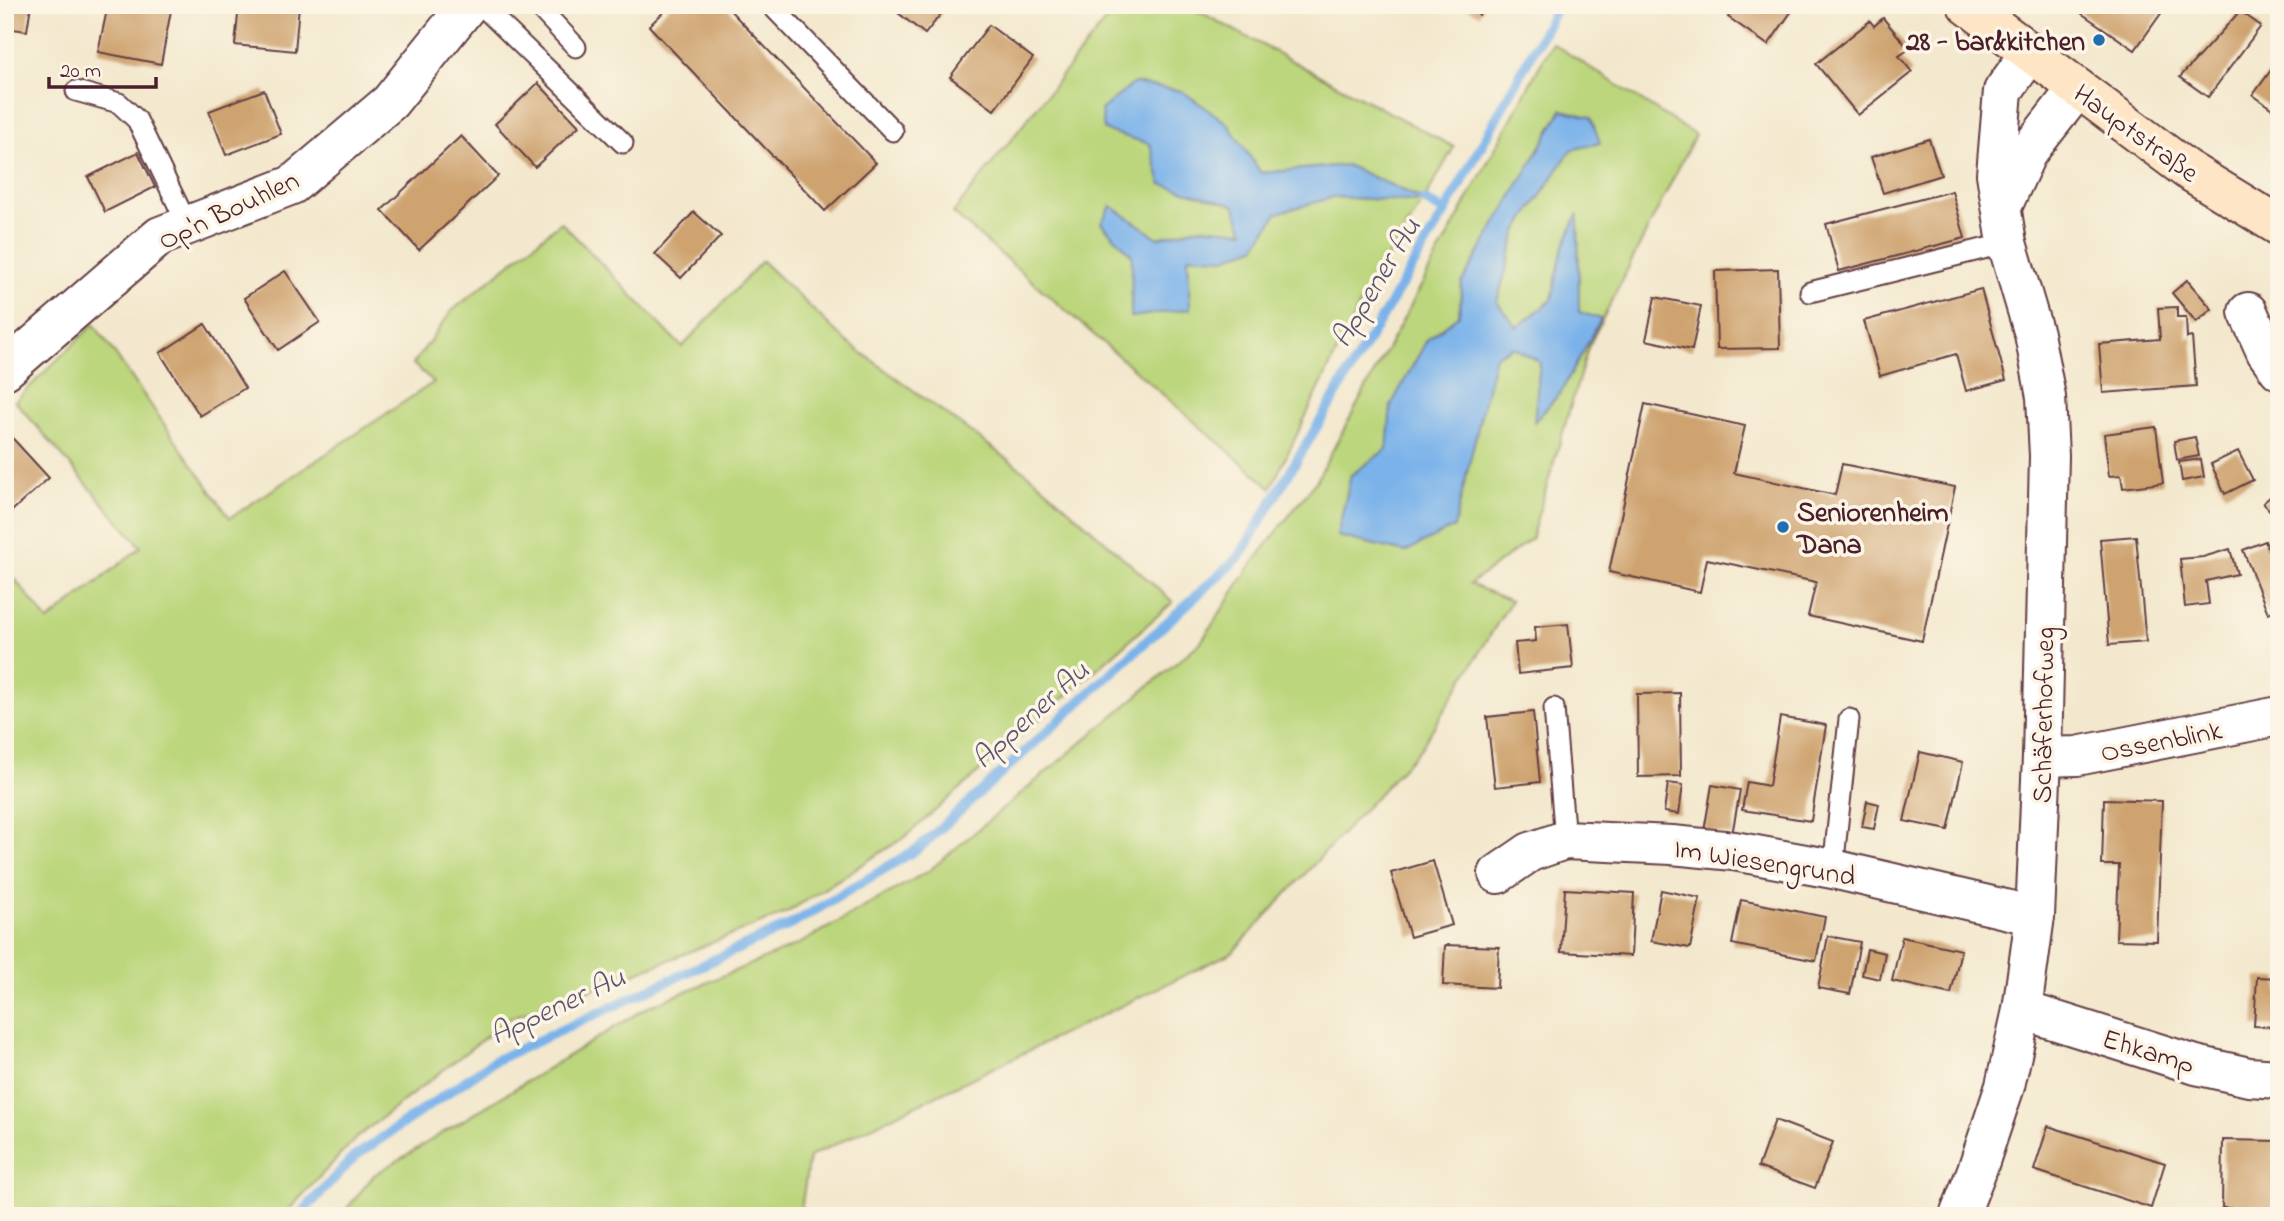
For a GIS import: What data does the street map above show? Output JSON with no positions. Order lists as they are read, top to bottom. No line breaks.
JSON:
{"streets":{"main road":["Hauptstraße"],"street":["Op'n Bouhlen","Schäferhofweg","Ossenblink","Im Wiesengrund","Ehkamp"]},"crossings":[["Hauptstraße","Schäferhofweg"],["Schäferhofweg","Ossenblink"],["Schäferhofweg","Im Wiesengrund"],["Schäferhofweg","Ehkamp"]],"water":["Appener Au"],"places":["28 - bar&kitchen","Seniorenheim Dana"],"scale_bar":"20 m"}
